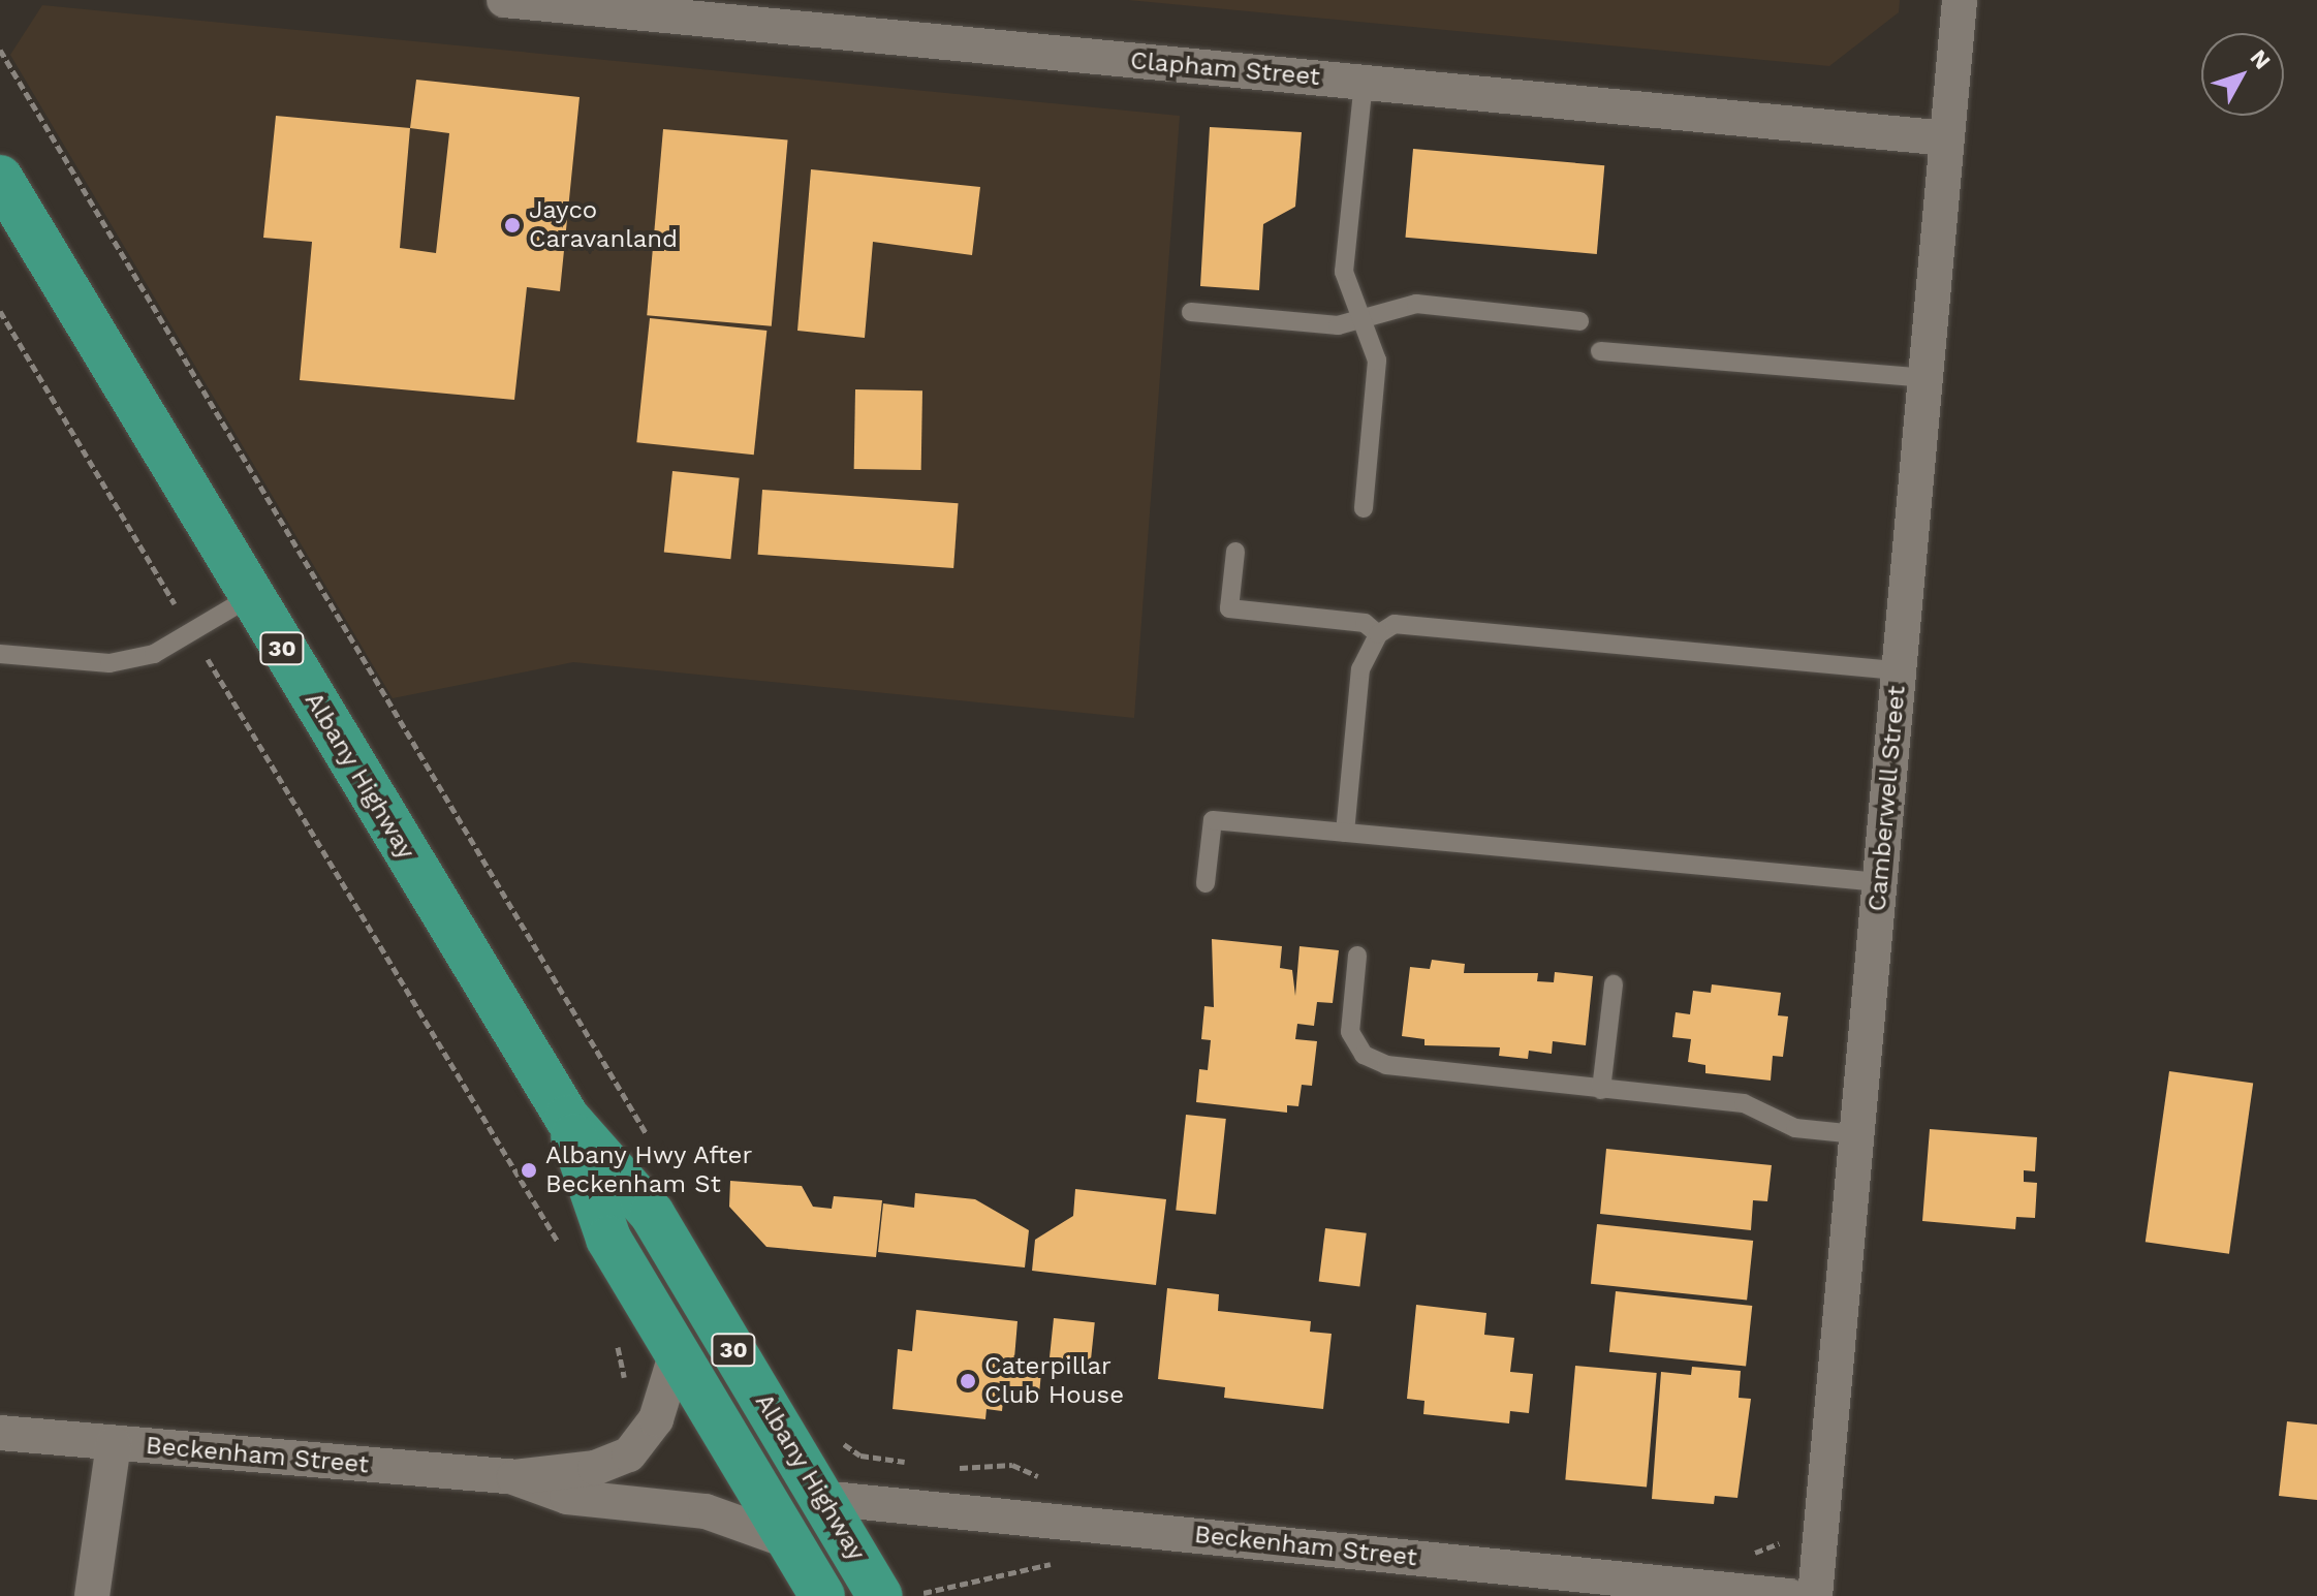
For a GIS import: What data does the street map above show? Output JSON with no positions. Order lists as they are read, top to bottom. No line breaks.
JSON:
{"streets":{"highway":["30","Albany Highway"],"street":["Clapham Street","Camberwell Street","Beckenham Street"]},"crossings":[["Clapham Street","Camberwell Street"],["Albany Highway","Beckenham Street"]],"places":["Jayco Caravanland","Albany Hwy After Beckenham St","Caterpillar Club House"],"north":"top right"}
